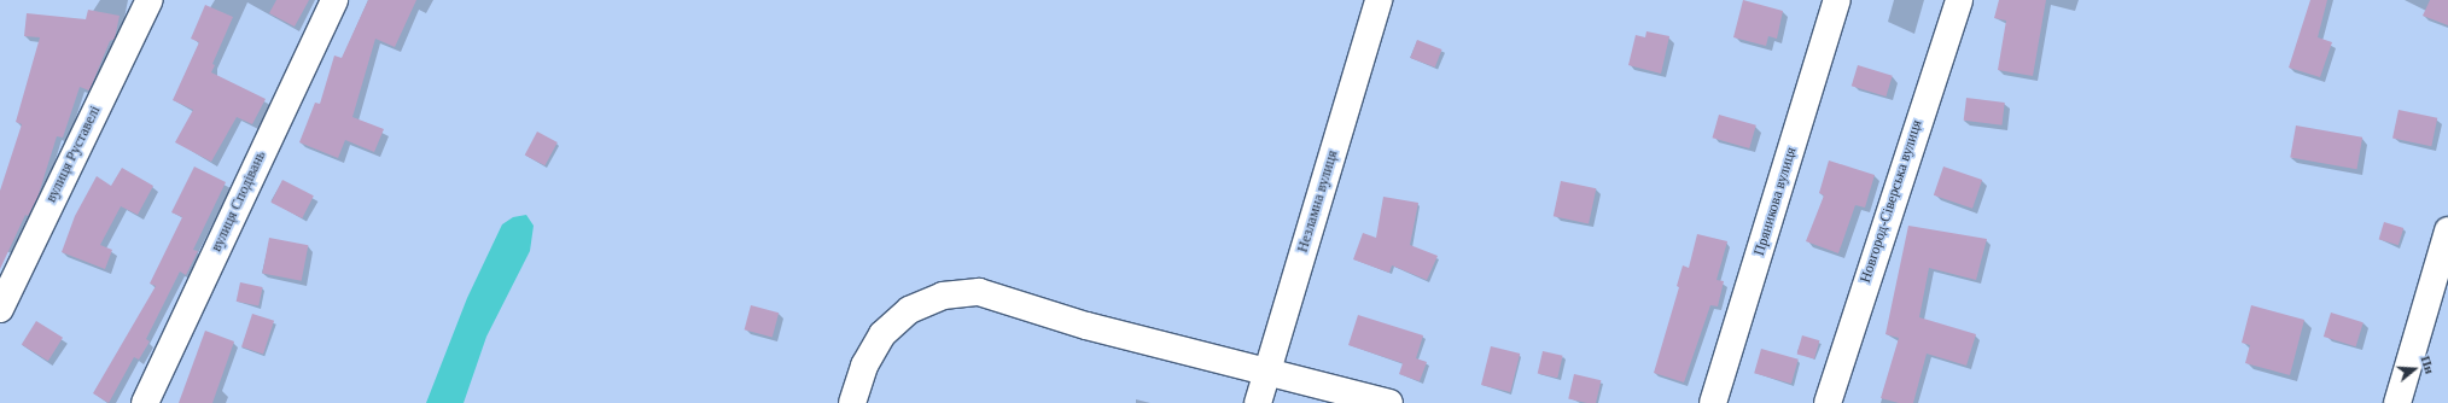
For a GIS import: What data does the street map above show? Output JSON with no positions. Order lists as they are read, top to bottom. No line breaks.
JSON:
{"streets":{"street":["вулиця Руставелі","вулиця Сподівань","Незламна вулиця","Пряникова вулиця","Новгород-Сіверська вулиця"]},"north":"right"}
